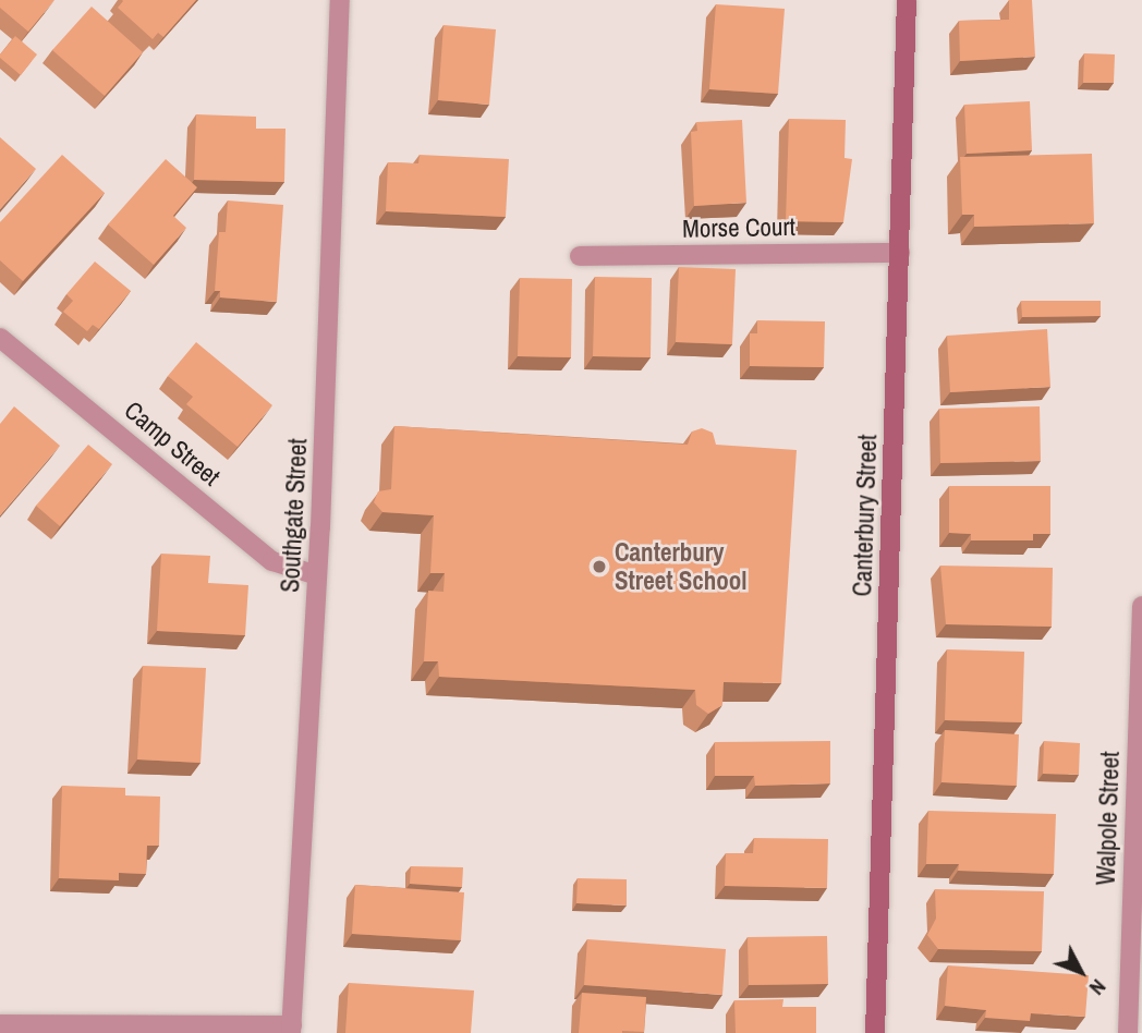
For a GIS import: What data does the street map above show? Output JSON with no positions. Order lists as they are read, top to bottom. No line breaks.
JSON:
{"streets":{"street":["Morse Court","Camp Street","Southgate Street","Canterbury Street","Walpole Street"]},"crossings":[["Morse Court","Canterbury Street"],["Camp Street","Southgate Street"]],"places":["Canterbury Street School"],"north":"bottom right"}
